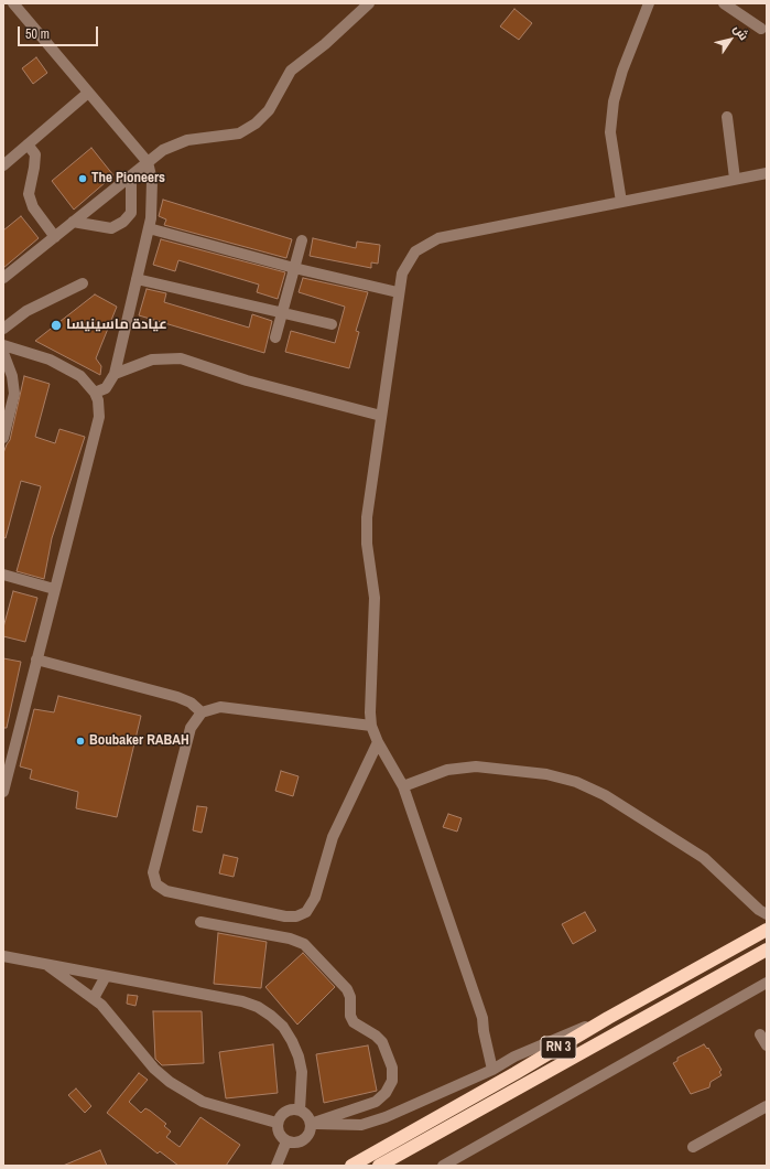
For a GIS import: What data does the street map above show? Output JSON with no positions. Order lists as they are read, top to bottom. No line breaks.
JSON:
{"streets":{"highway":["RN 3"]},"places":["The Pioneers","عيادة ماسينيسا","Boubaker RABAH"],"scale_bar":"50 m","north":"top right"}
